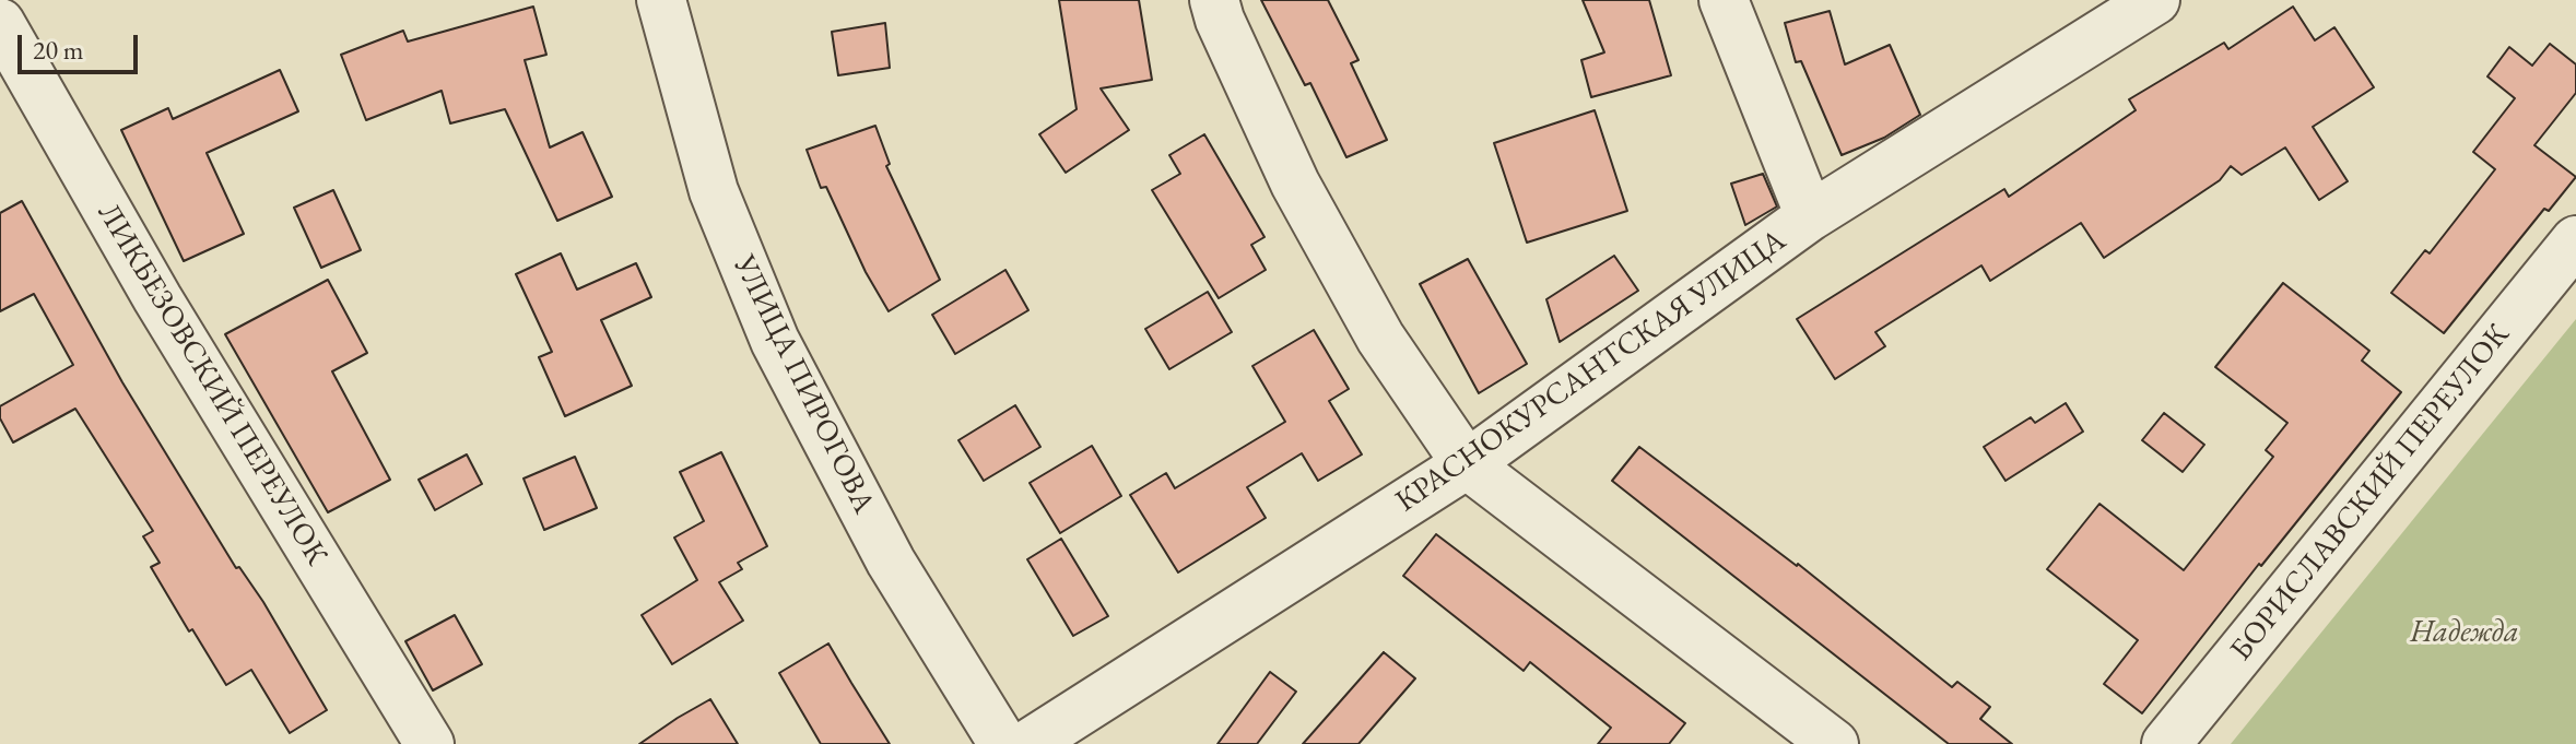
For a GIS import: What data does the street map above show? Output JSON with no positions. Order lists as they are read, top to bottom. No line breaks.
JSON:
{"streets":{"street":["КРАСНОКУРСАНТСКАЯ УЛИЦА","ЛИКБЕЗОВСКИЙ ПЕРЕУЛОК","УЛИЦА ПИРОГОВА","БОРИСЛАВСКИЙ ПЕРЕУЛОК"]},"parks":["Надежда"],"scale_bar":"20 m"}
